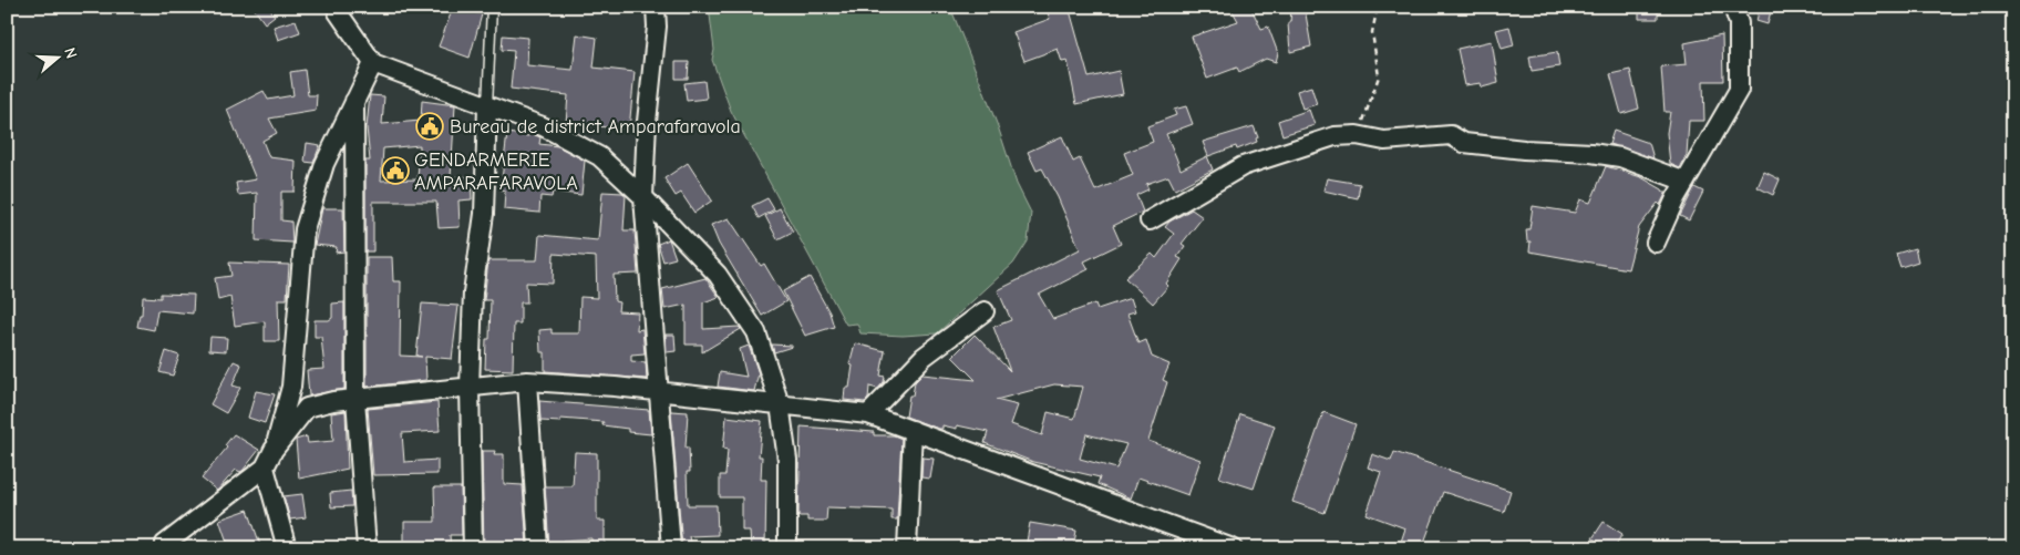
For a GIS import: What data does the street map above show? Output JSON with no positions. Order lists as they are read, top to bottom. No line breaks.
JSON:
{"places":{"public building":["Bureau de district Amparafaravola","GENDARMERIE AMPARAFARAVOLA"]},"north":"right"}
